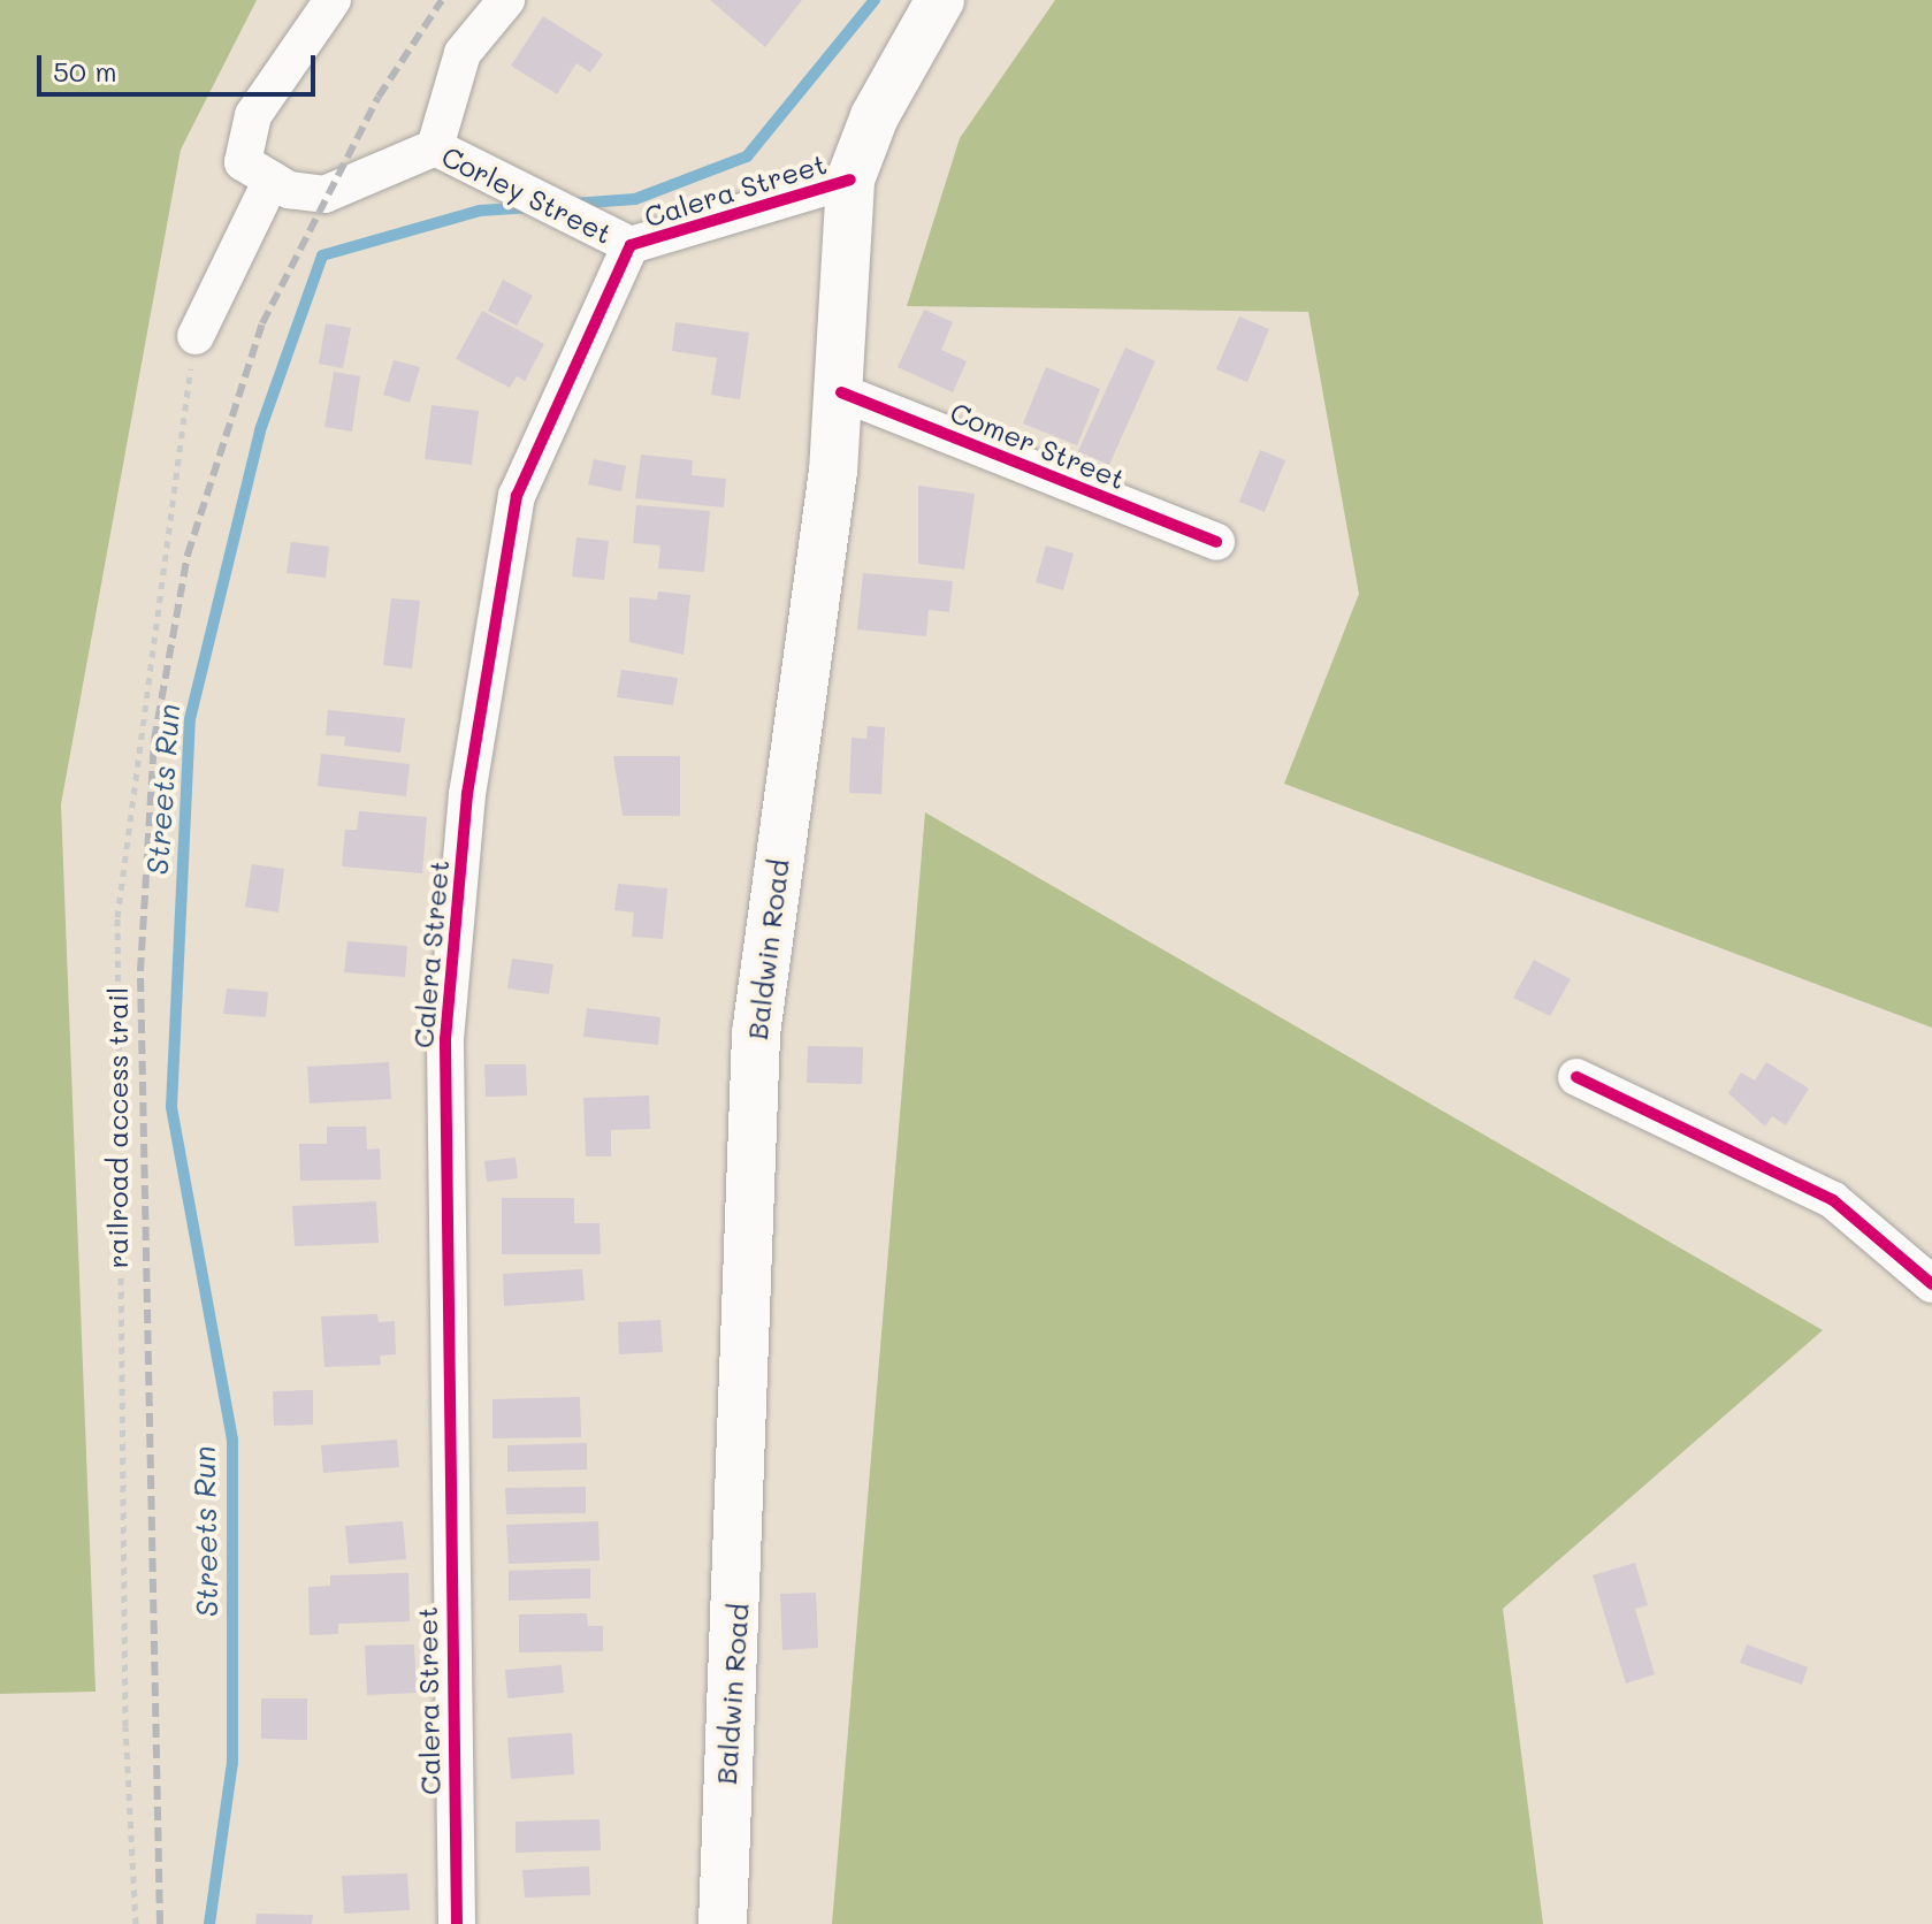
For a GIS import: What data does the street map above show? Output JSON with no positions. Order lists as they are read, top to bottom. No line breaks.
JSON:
{"streets":{"main road":["Baldwin Road"],"street":["Calera Street","Corley Street","Comer Street"],"path":["railroad access trail"]},"crossings":[["Calera Street","Corley Street"],["Calera Street","Baldwin Road"],["Comer Street","Baldwin Road"]],"water":["Streets Run"],"scale_bar":"50 m"}
